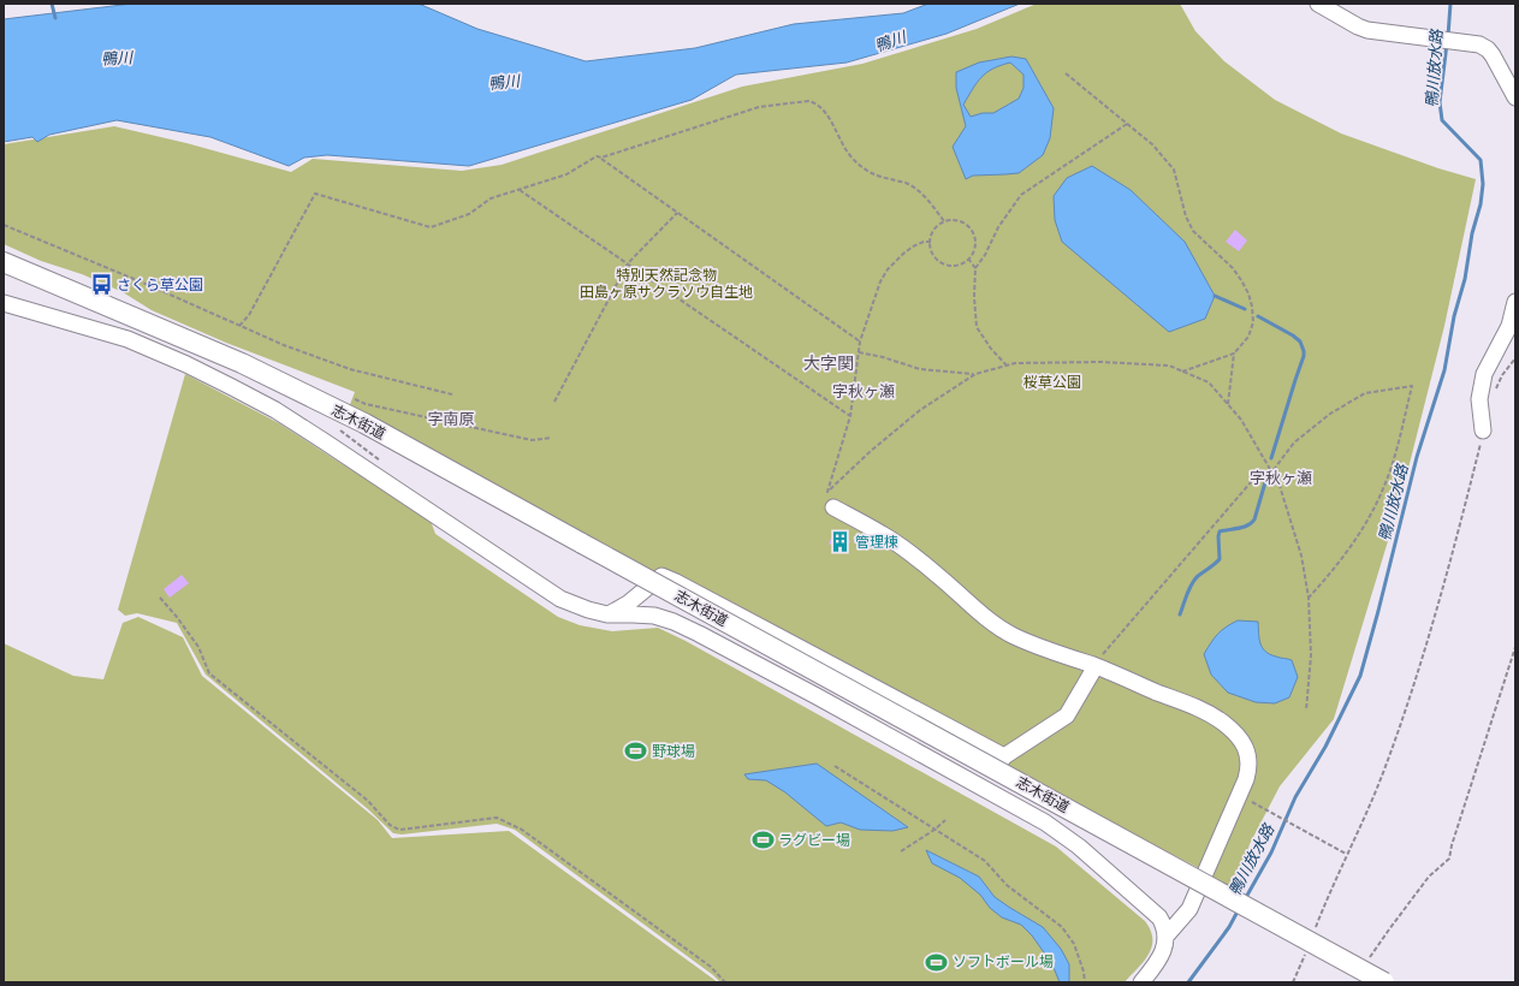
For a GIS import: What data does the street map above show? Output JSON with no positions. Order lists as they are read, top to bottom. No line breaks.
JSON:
{"streets":{"main road":["志木街道"]},"districts":["大字関","字秋ヶ瀬","字南原","字秋ヶ瀬"],"water":["鴨川","鴨川放水路"],"parks":["特別天然記念物 田島ヶ原サクラソウ自生地","桜草公園"],"places":{"bus stop":["さくら草公園"],"building":["管理棟"],"sports":["野球場","ラグビー場","ソフトボール場"]}}
